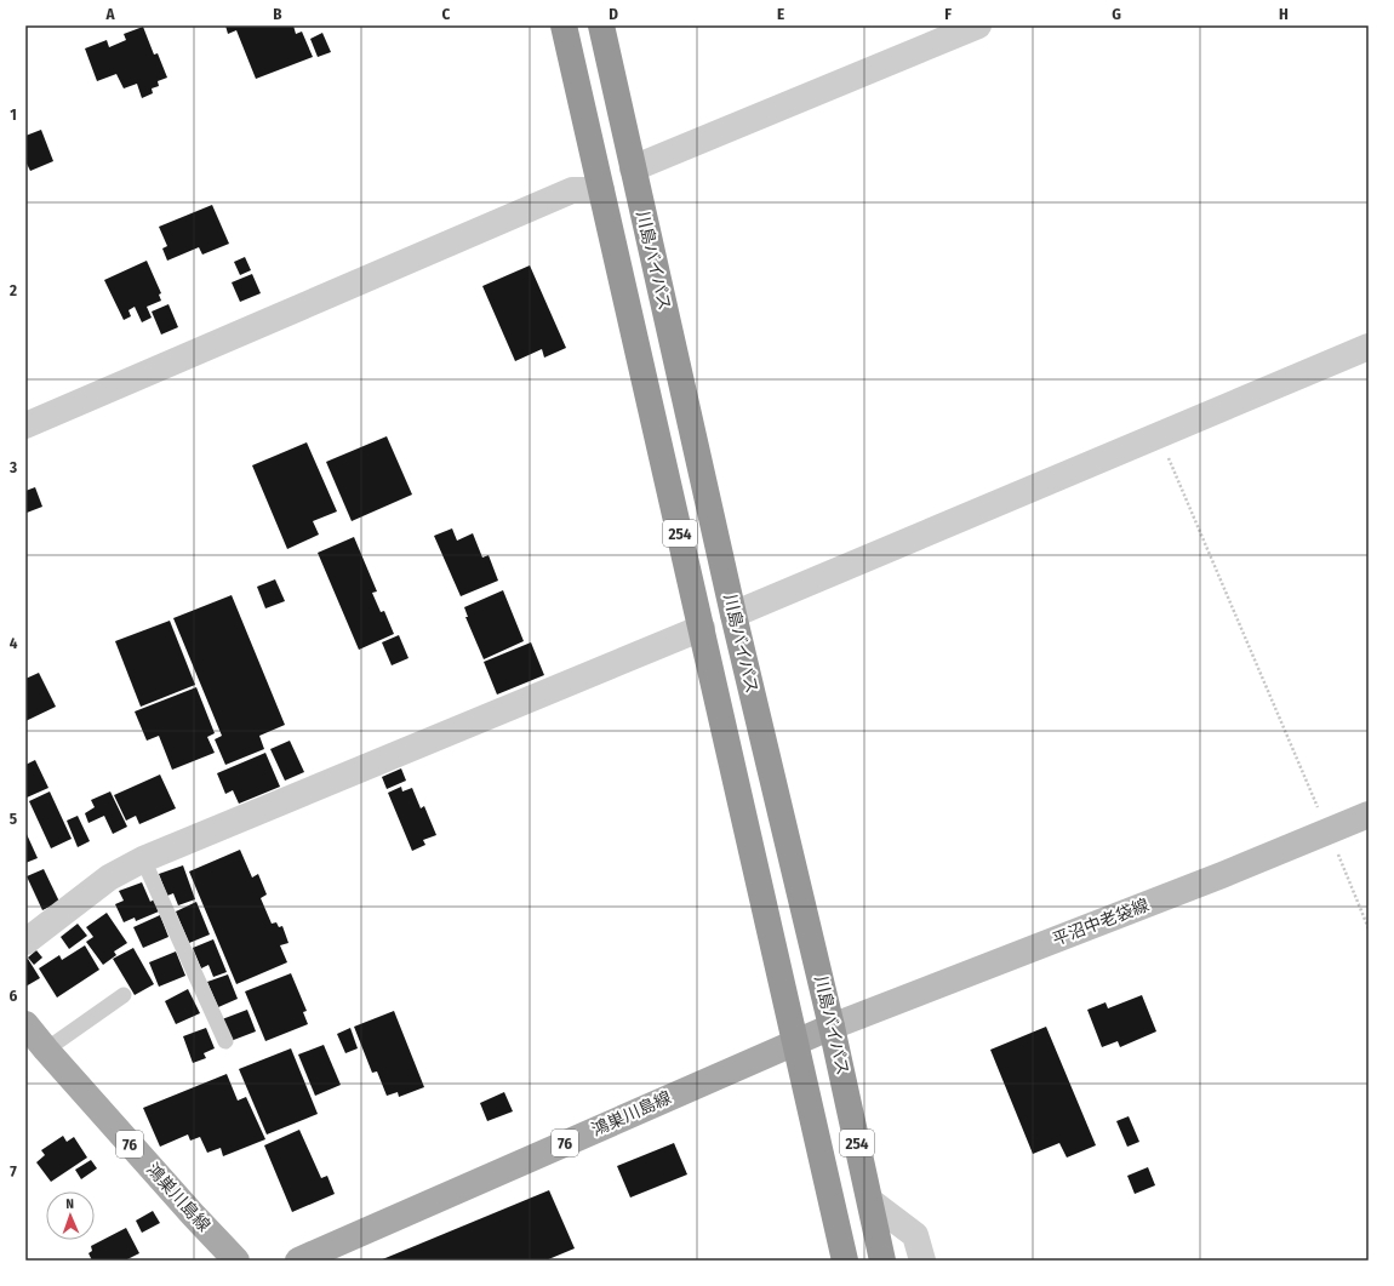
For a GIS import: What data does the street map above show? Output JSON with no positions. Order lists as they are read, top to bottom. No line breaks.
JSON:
{"streets":{"highway":["川島バイパス","254"],"main road":["平沼中老袋線","鴻巣川島線","76"]},"crossings":[["川島バイパス","平沼中老袋線"],["川島バイパス","鴻巣川島線"],["平沼中老袋線","鴻巣川島線"]],"north":"top","grid":{"columns":["A","B","C","D","E","F","G","H"],"rows":["1","2","3","4","5","6","7"]}}
